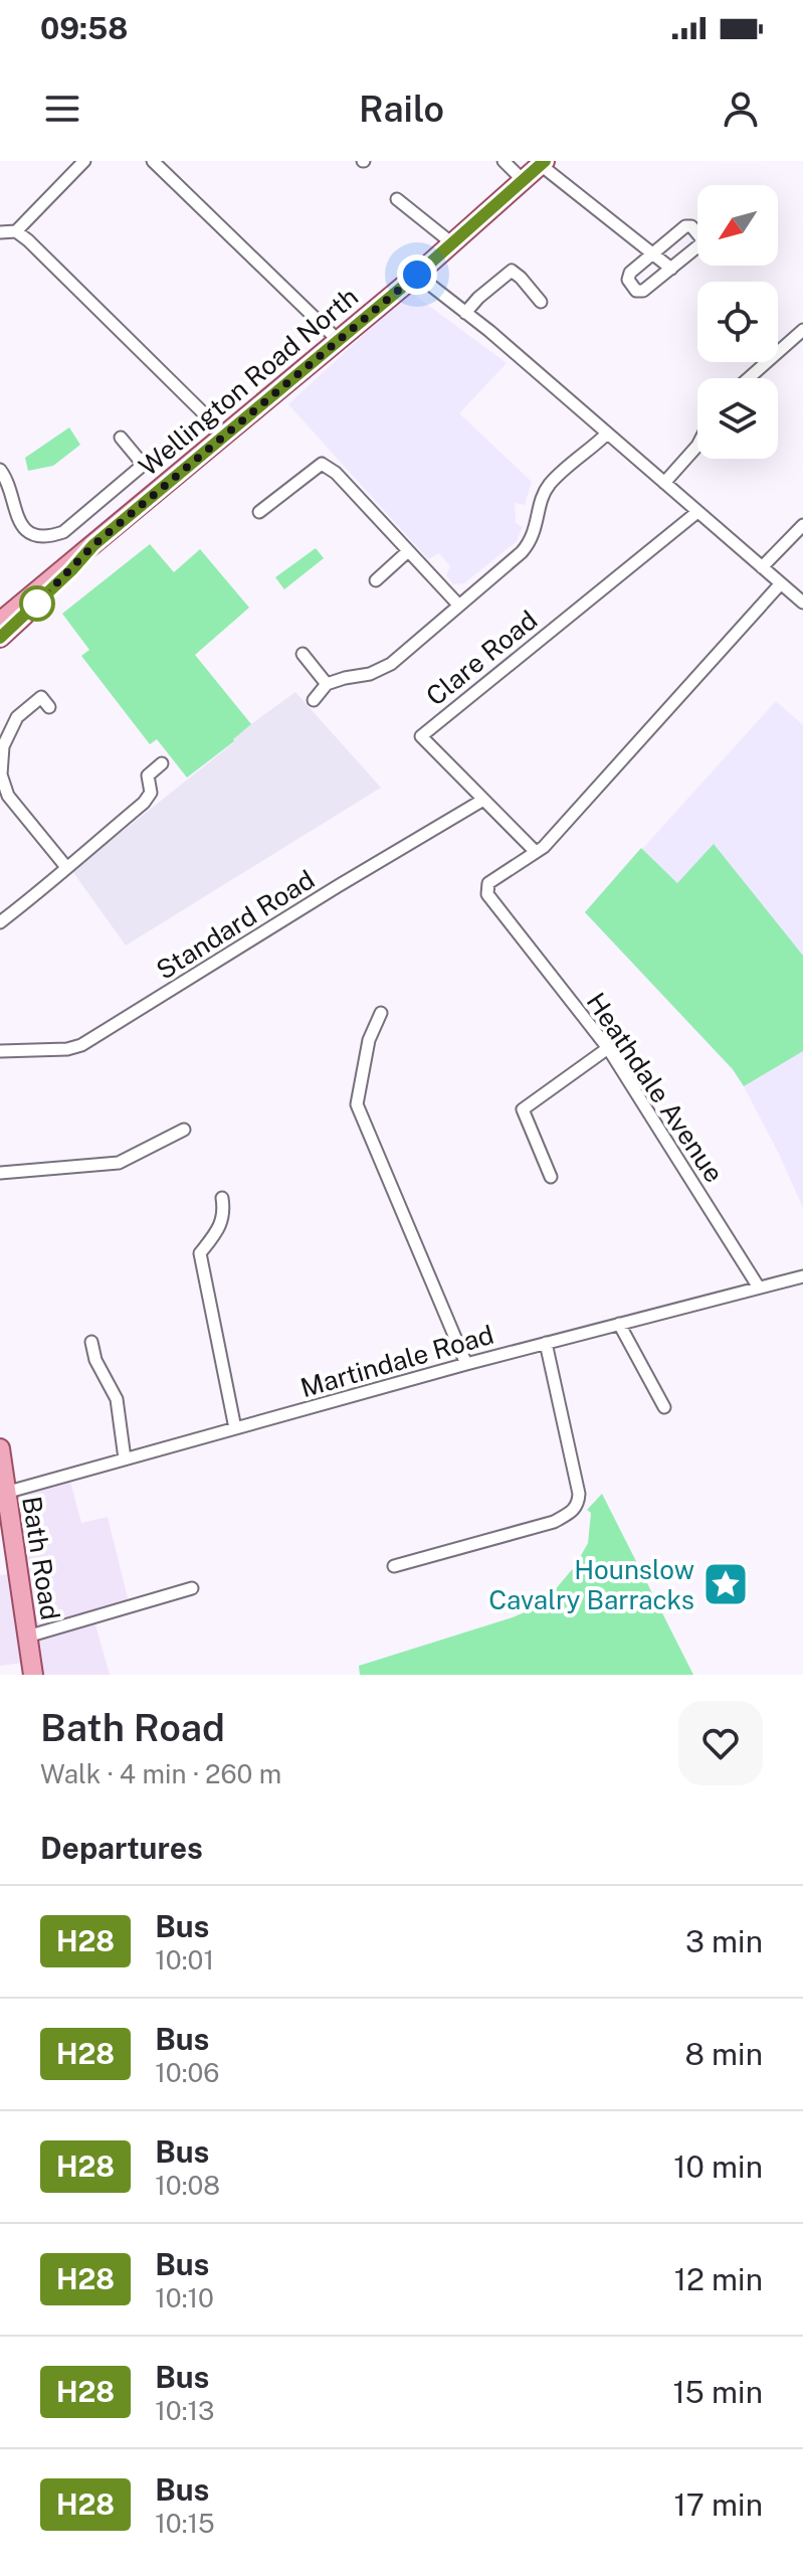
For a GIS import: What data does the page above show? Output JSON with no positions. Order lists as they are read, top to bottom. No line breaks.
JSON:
{"streets":{"main road":["Wellington Road North","Bath Road"],"street":["Clare Road","Standard Road","Heathdale Avenue","Martindale Road"]},"crossings":[["Clare Road","Standard Road"],["Clare Road","Heathdale Avenue"],["Heathdale Avenue","Martindale Road"],["Martindale Road","Bath Road"]],"places":{"place":["Hounslow Cavalry Barracks"]},"lines":["bus line H28"],"north":"bottom left","page":{"status":"09:58","header":"Railo","heading":[["Bath Road","Walk · 4 min · 260 m"],"Departures"],"list":[{"mark":"H28","name":"Bus","note":"10:01","value":"3 min"},{"mark":"H28","name":"Bus","note":"10:06","value":"8 min"},{"mark":"H28","name":"Bus","note":"10:08","value":"10 min"},{"mark":"H28","name":"Bus","note":"10:10","value":"12 min"},{"mark":"H28","name":"Bus","note":"10:13","value":"15 min"},{"mark":"H28","name":"Bus","note":"10:15","value":"17 min"}]}}
